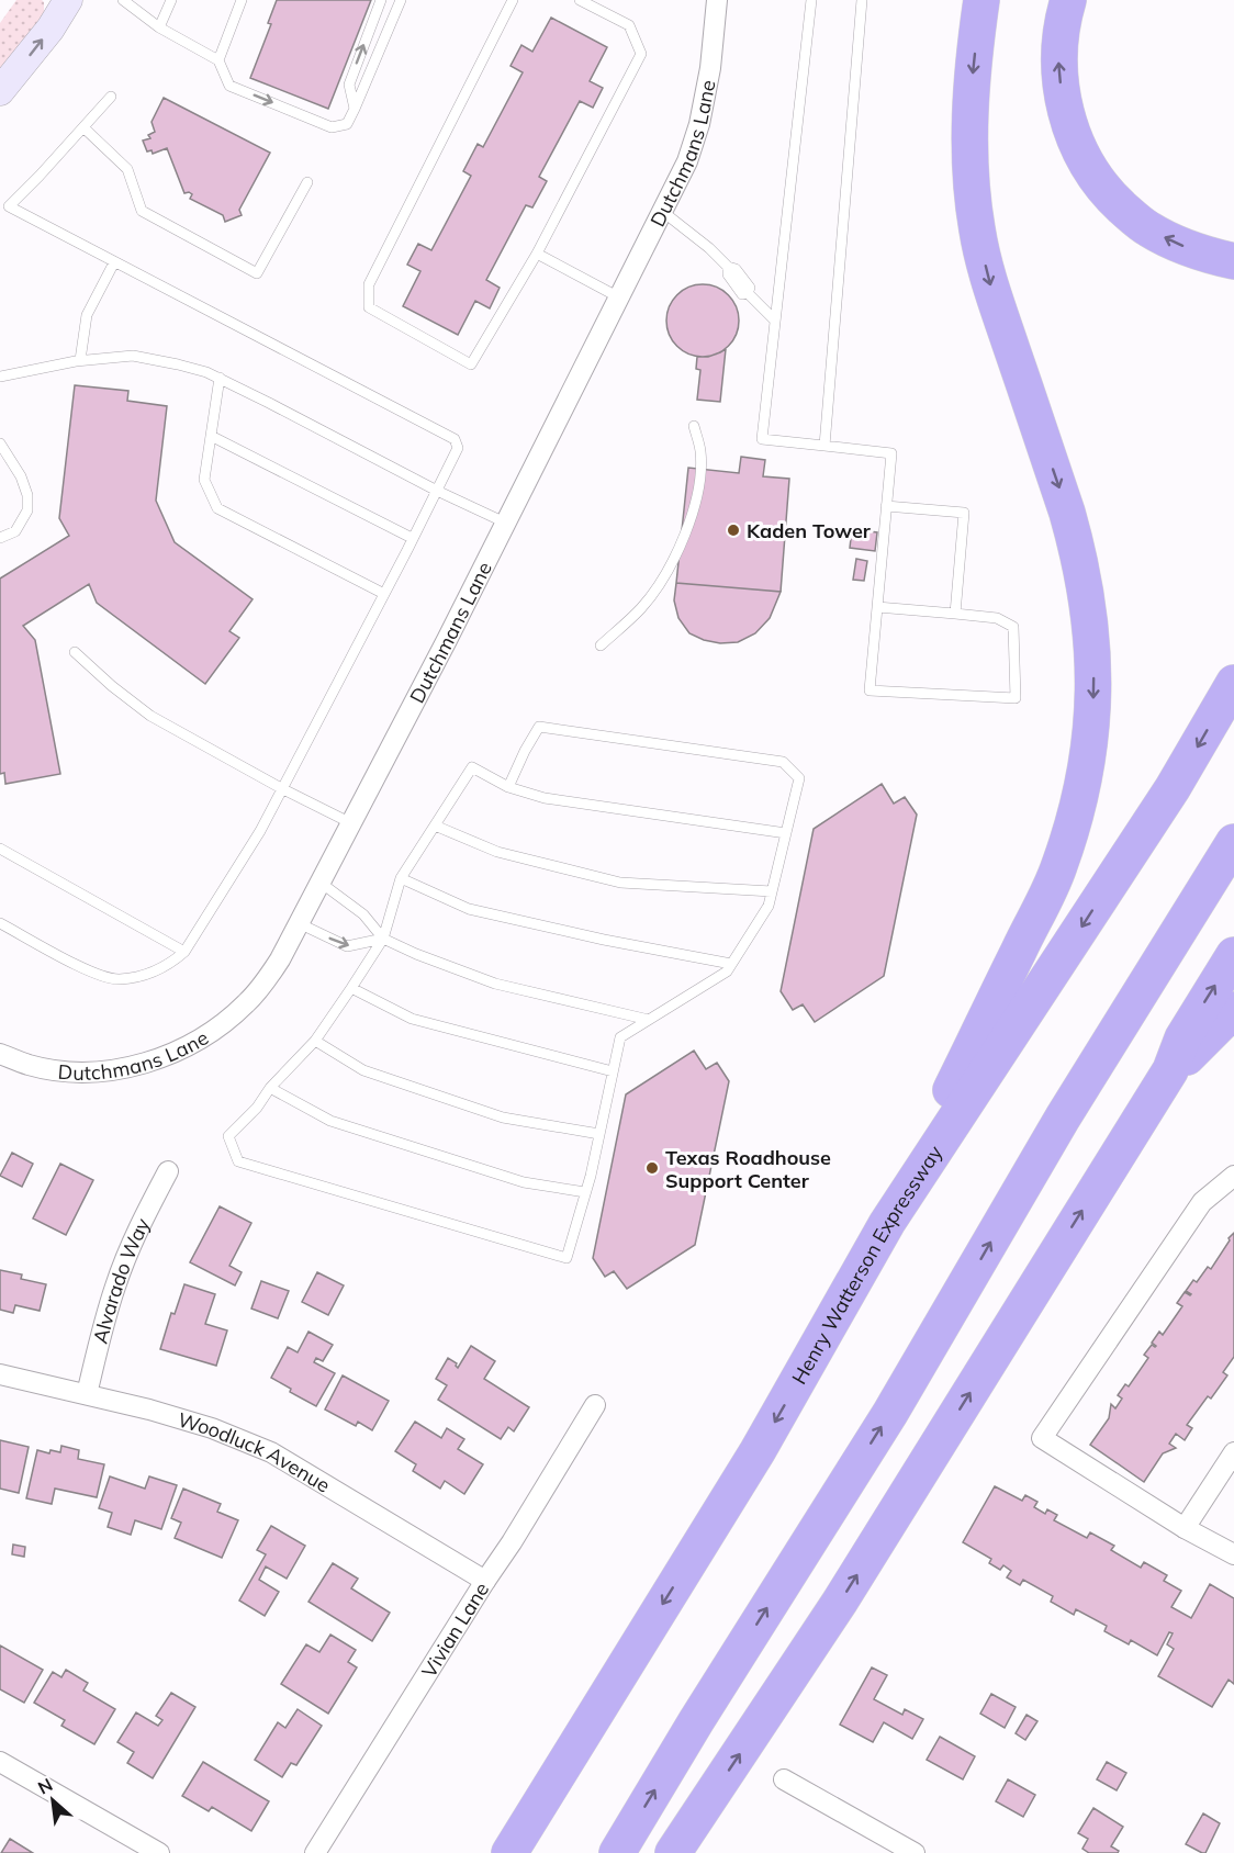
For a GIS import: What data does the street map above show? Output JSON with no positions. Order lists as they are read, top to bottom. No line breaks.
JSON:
{"streets":{"highway":["Henry Watterson Expressway"],"street":["Dutchmans Lane","Alvarado Way","Woodluck Avenue","Vivian Lane"]},"crossings":[["Alvarado Way","Woodluck Avenue"],["Woodluck Avenue","Vivian Lane"]],"places":["Kaden Tower","Texas Roadhouse Support Center"],"north":"top left"}
